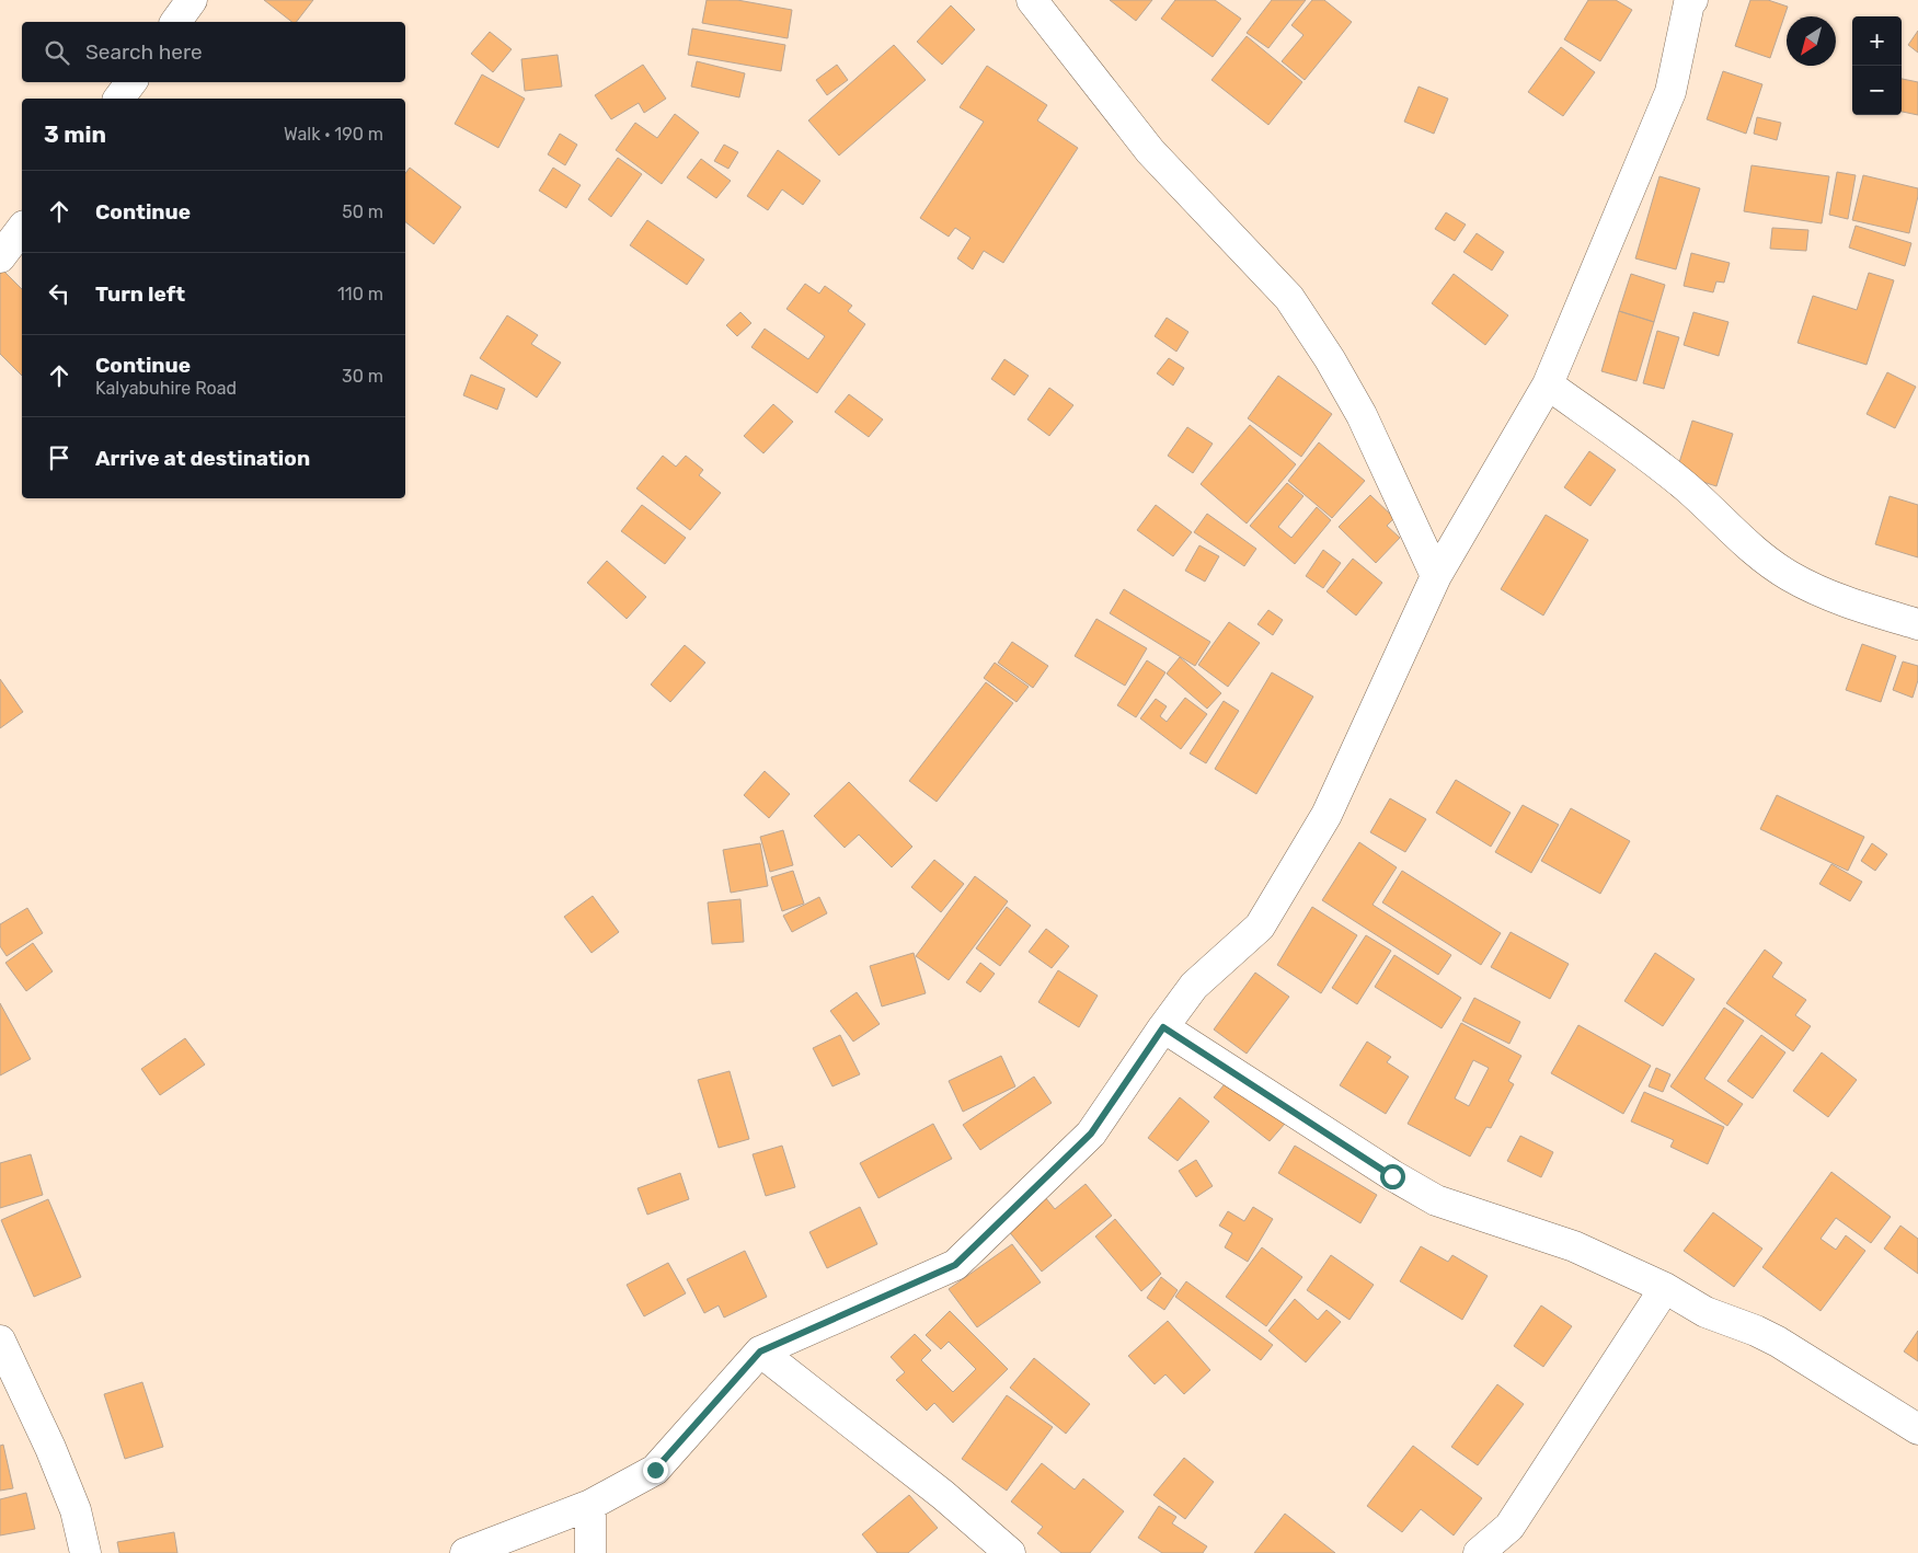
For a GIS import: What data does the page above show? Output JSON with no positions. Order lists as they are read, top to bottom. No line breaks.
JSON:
{"north":"bottom left","page":{"map_buttons":["+","−"],"search":"Search here","heading":["3 min","Walk · 190 m"],"list":[["Continue","50 m"],["Turn left","110 m"],["Continue","Kalyabuhire Road","30 m"],"Arrive at destination"]}}
